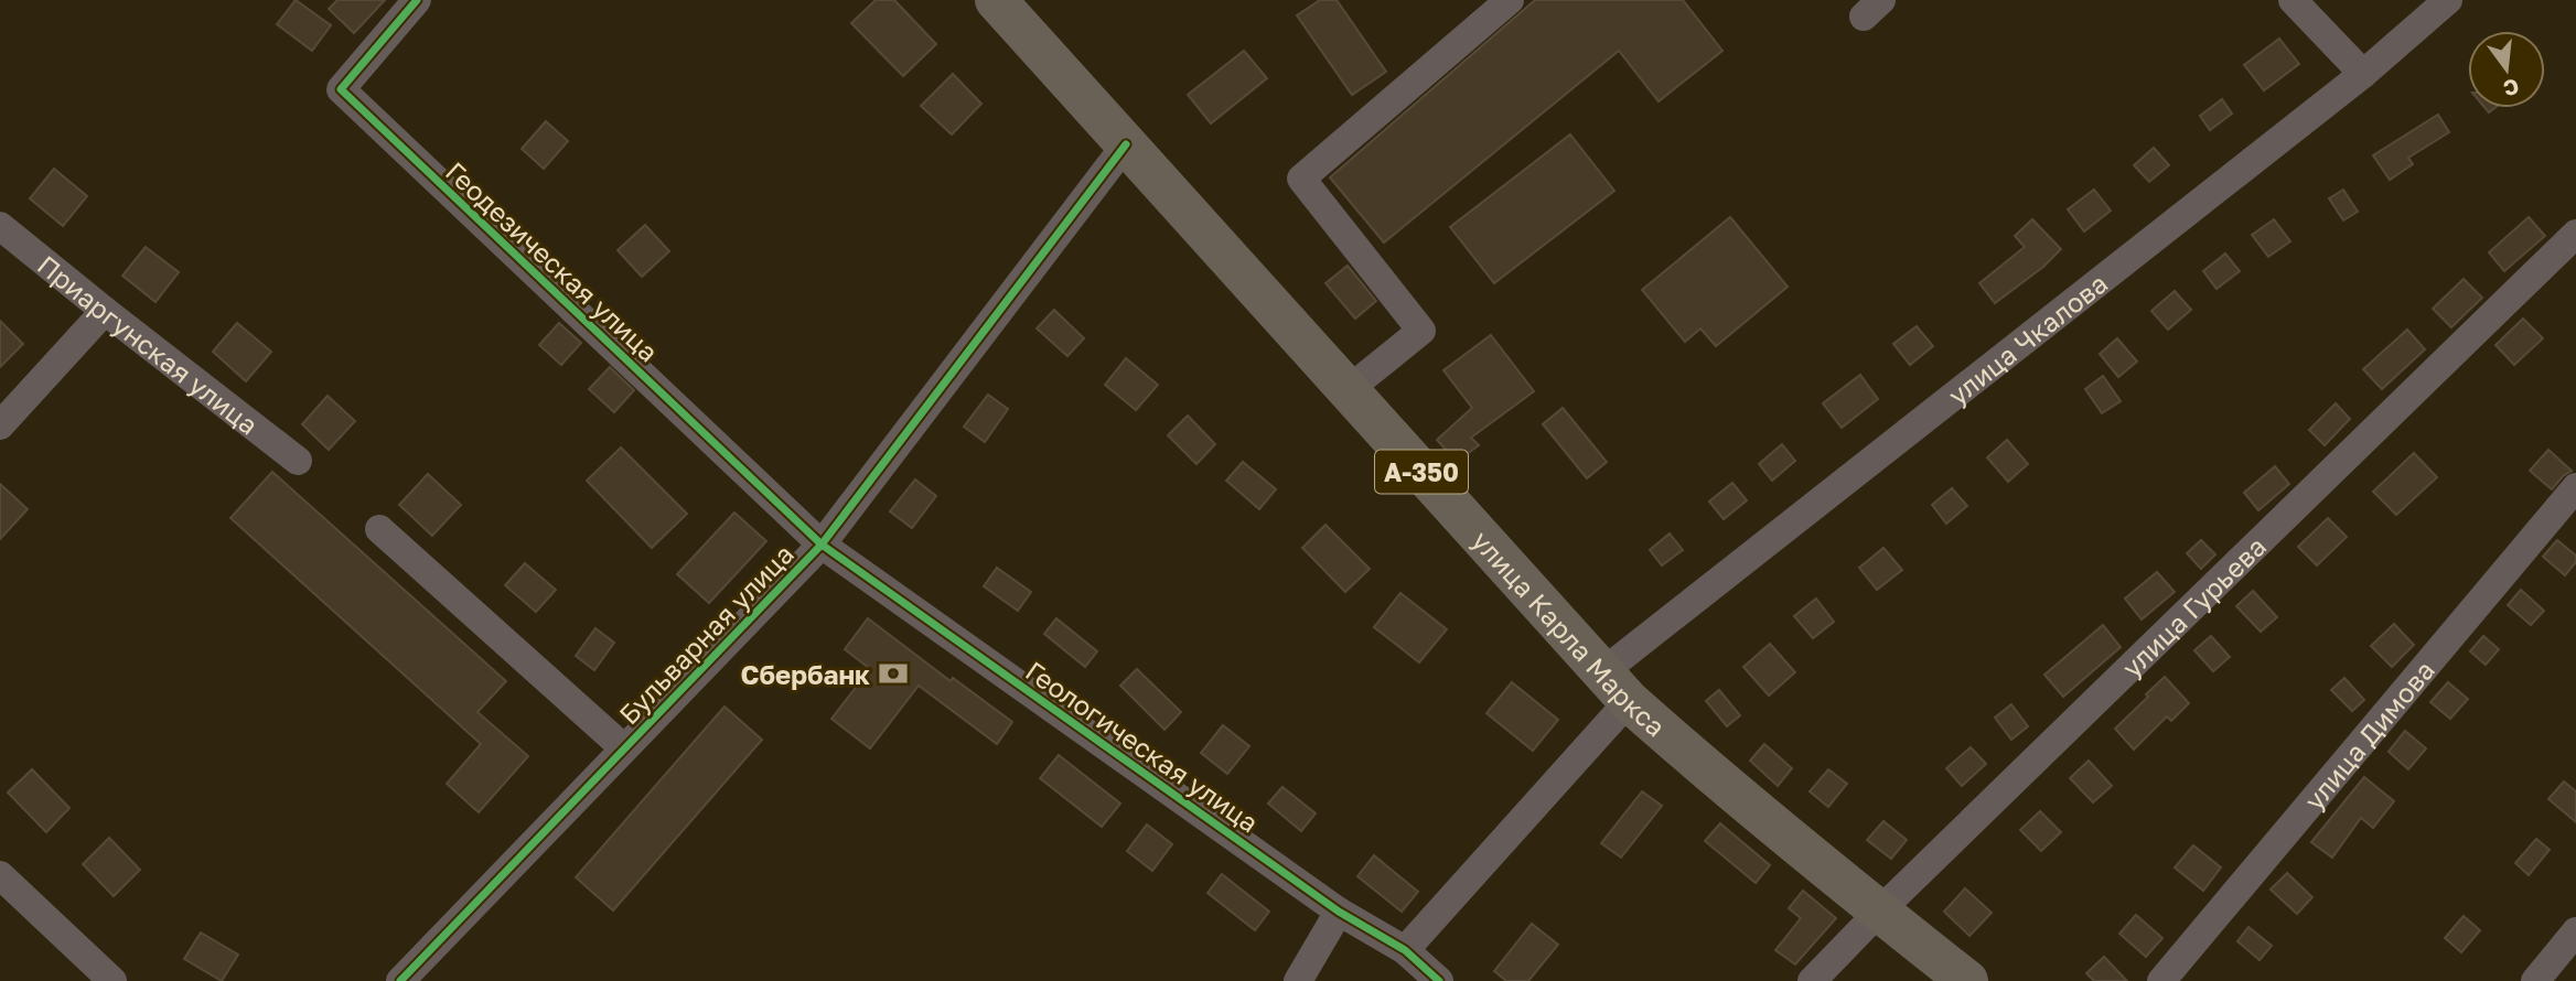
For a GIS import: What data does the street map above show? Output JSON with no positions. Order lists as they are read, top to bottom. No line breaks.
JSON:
{"streets":{"highway":["А-350","улица Карла Маркса"],"street":["Геодезическая улица","улица Чкалова","Приаргунская улица","улица Гурьева","Бульварная улица","улица Димова","Геологическая улица"]},"crossings":[["Геодезическая улица","Бульварная улица"],["Геодезическая улица","Геологическая улица"],["улица Чкалова","улица Карла Маркса"],["улица Чкалова","Геологическая улица"],["улица Гурьева","улица Карла Маркса"],["улица Карла Маркса","Бульварная улица"],["Бульварная улица","Геологическая улица"]],"places":{"bank":["Сбербанк"]},"north":"bottom"}
